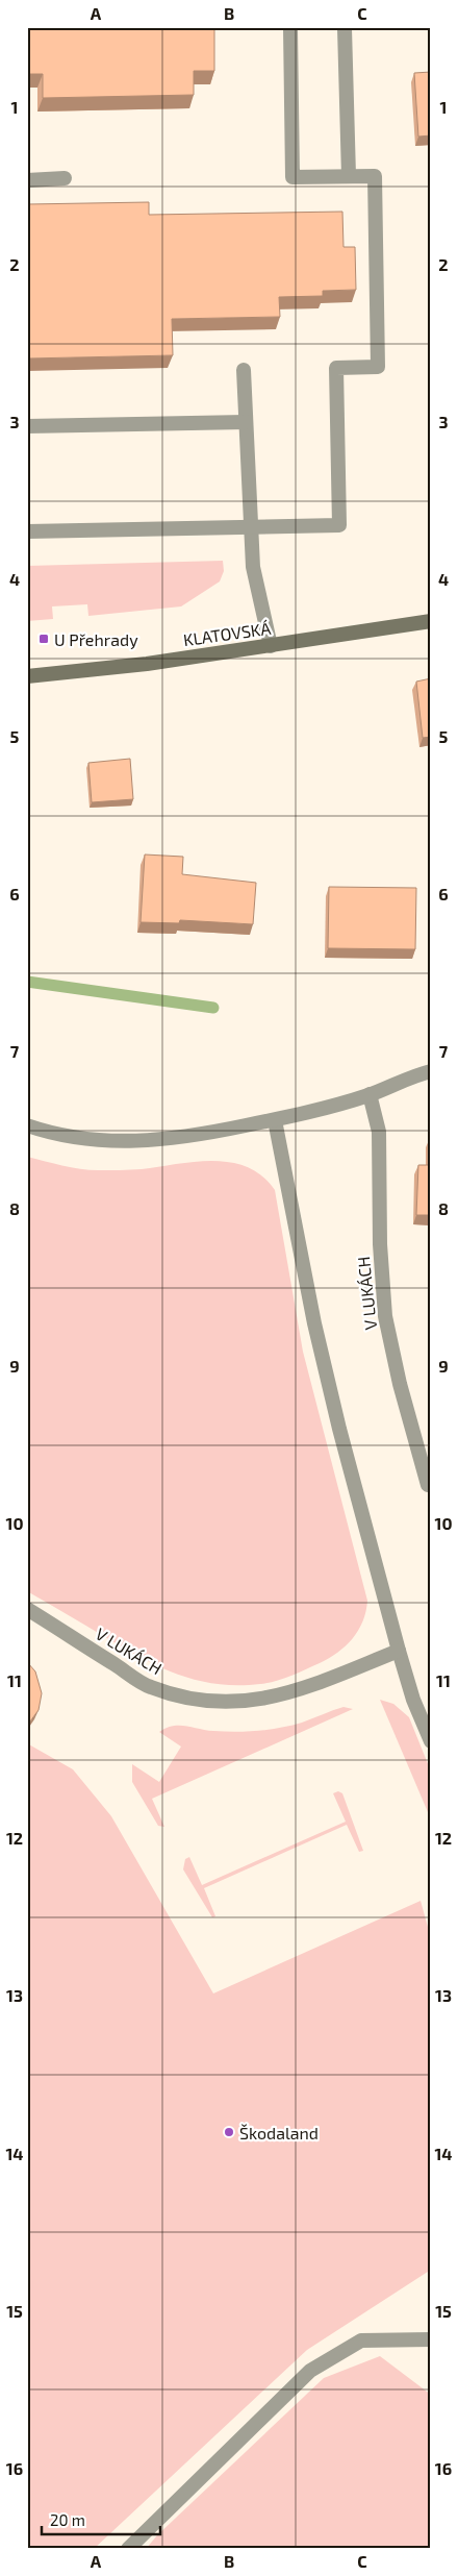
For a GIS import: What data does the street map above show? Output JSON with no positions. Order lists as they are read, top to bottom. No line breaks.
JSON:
{"streets":{"main road":["KLATOVSKÁ"],"street":["V LUKÁCH"]},"places":{"transit":["U Přehrady"],"other":["Škodaland"]},"scale_bar":"20 m","grid":{"columns":["A","B","C"],"rows":["1","2","3","4","5","6","7","8","9","10","11","12","13","14","15","16"]}}
